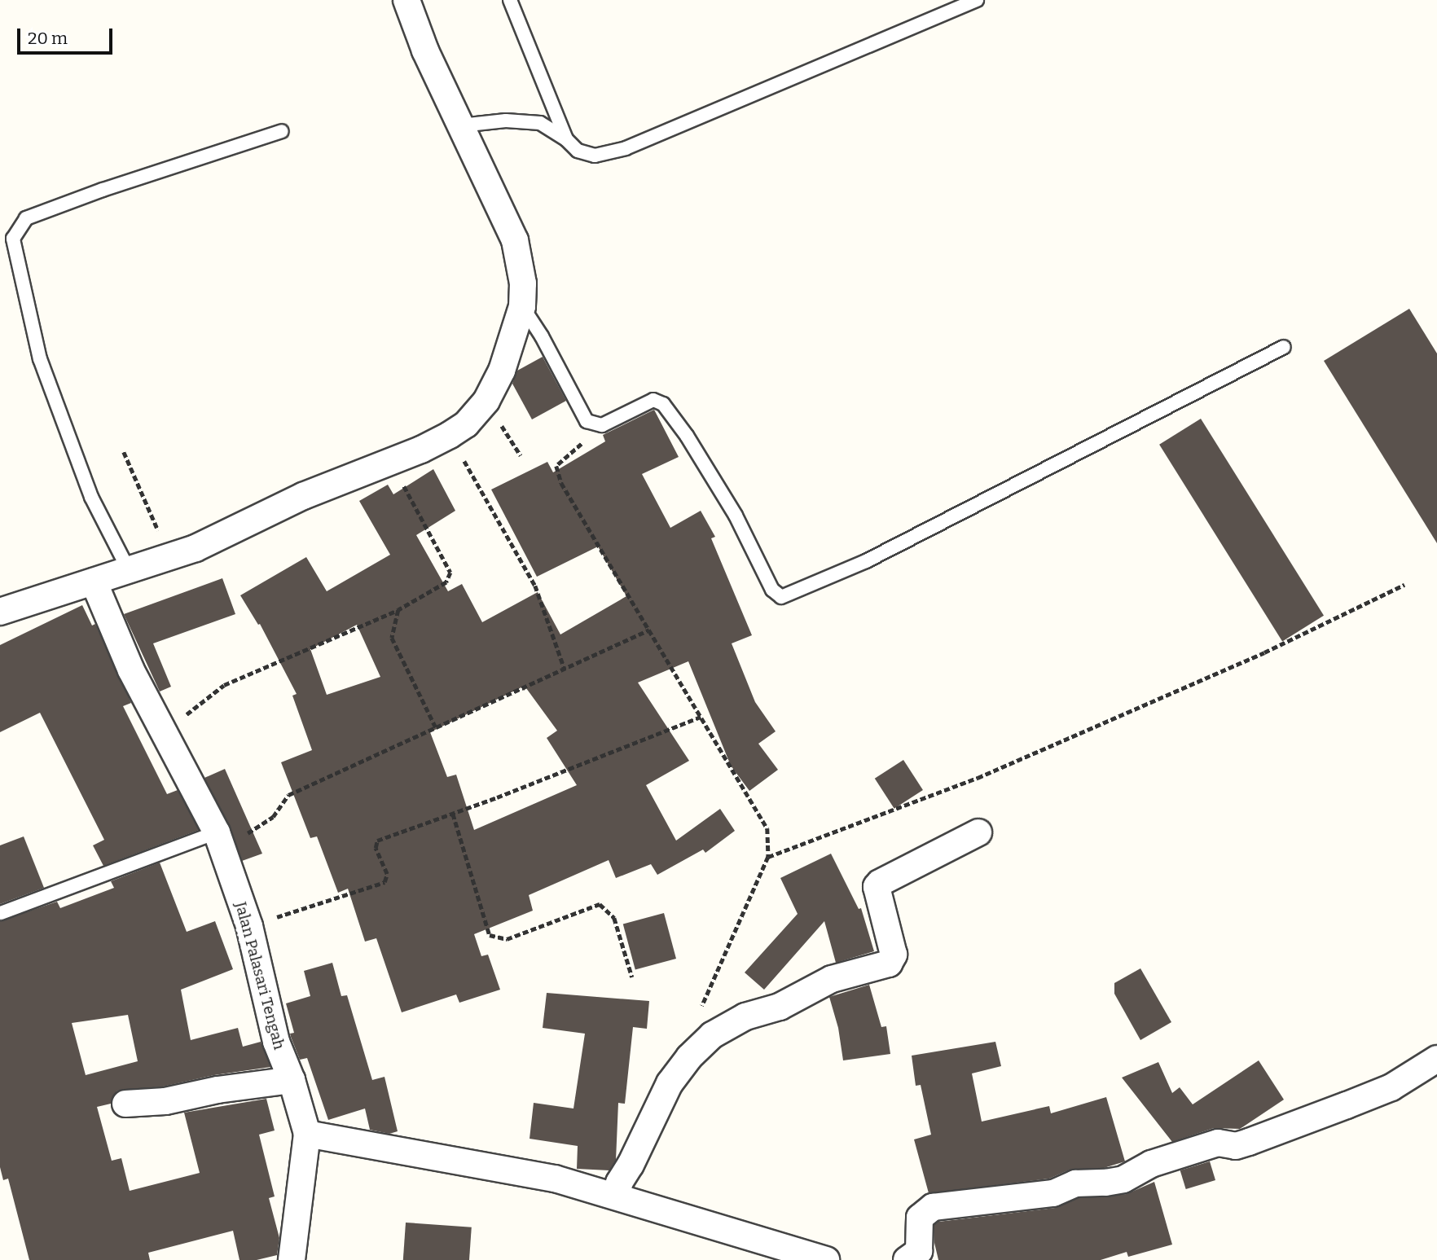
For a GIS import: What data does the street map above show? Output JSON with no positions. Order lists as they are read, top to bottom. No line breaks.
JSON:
{"streets":{"street":["Jalan Palasari Tengah"]},"scale_bar":"20 m"}
